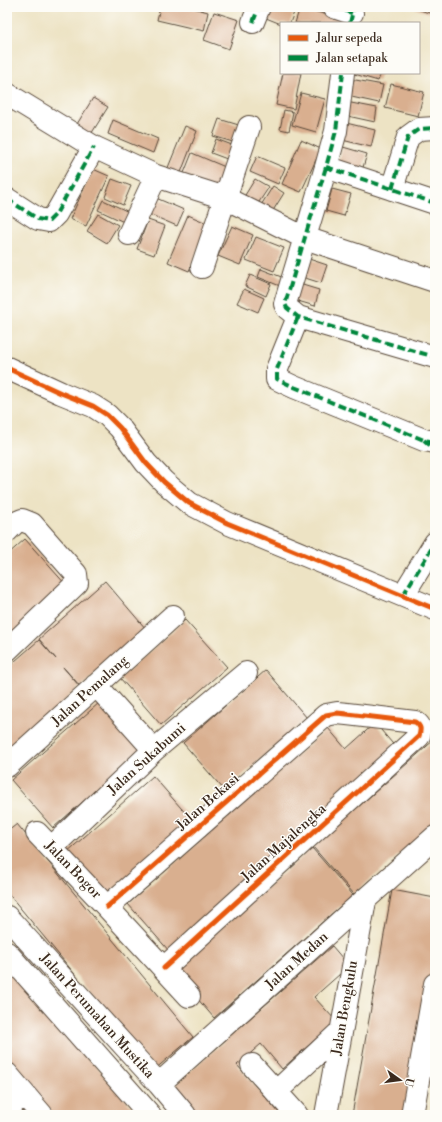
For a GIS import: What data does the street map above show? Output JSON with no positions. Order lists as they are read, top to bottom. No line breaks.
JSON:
{"streets":{"street":["Jalan Pemalang","Jalan Sukabumi","Jalan Bekasi","Jalan Majalengka","Jalan Bogor","Jalan Medan","Jalan Bengkulu","Jalan Perumahan Mustika"]},"crossings":[["Jalan Sukabumi","Jalan Bogor"],["Jalan Bekasi","Jalan Majalengka"],["Jalan Bekasi","Jalan Bogor"],["Jalan Majalengka","Jalan Bogor"],["Jalan Medan","Jalan Bengkulu"],["Jalan Medan","Jalan Perumahan Mustika"]],"legend":["Jalur sepeda","Jalan setapak"],"north":"right"}
